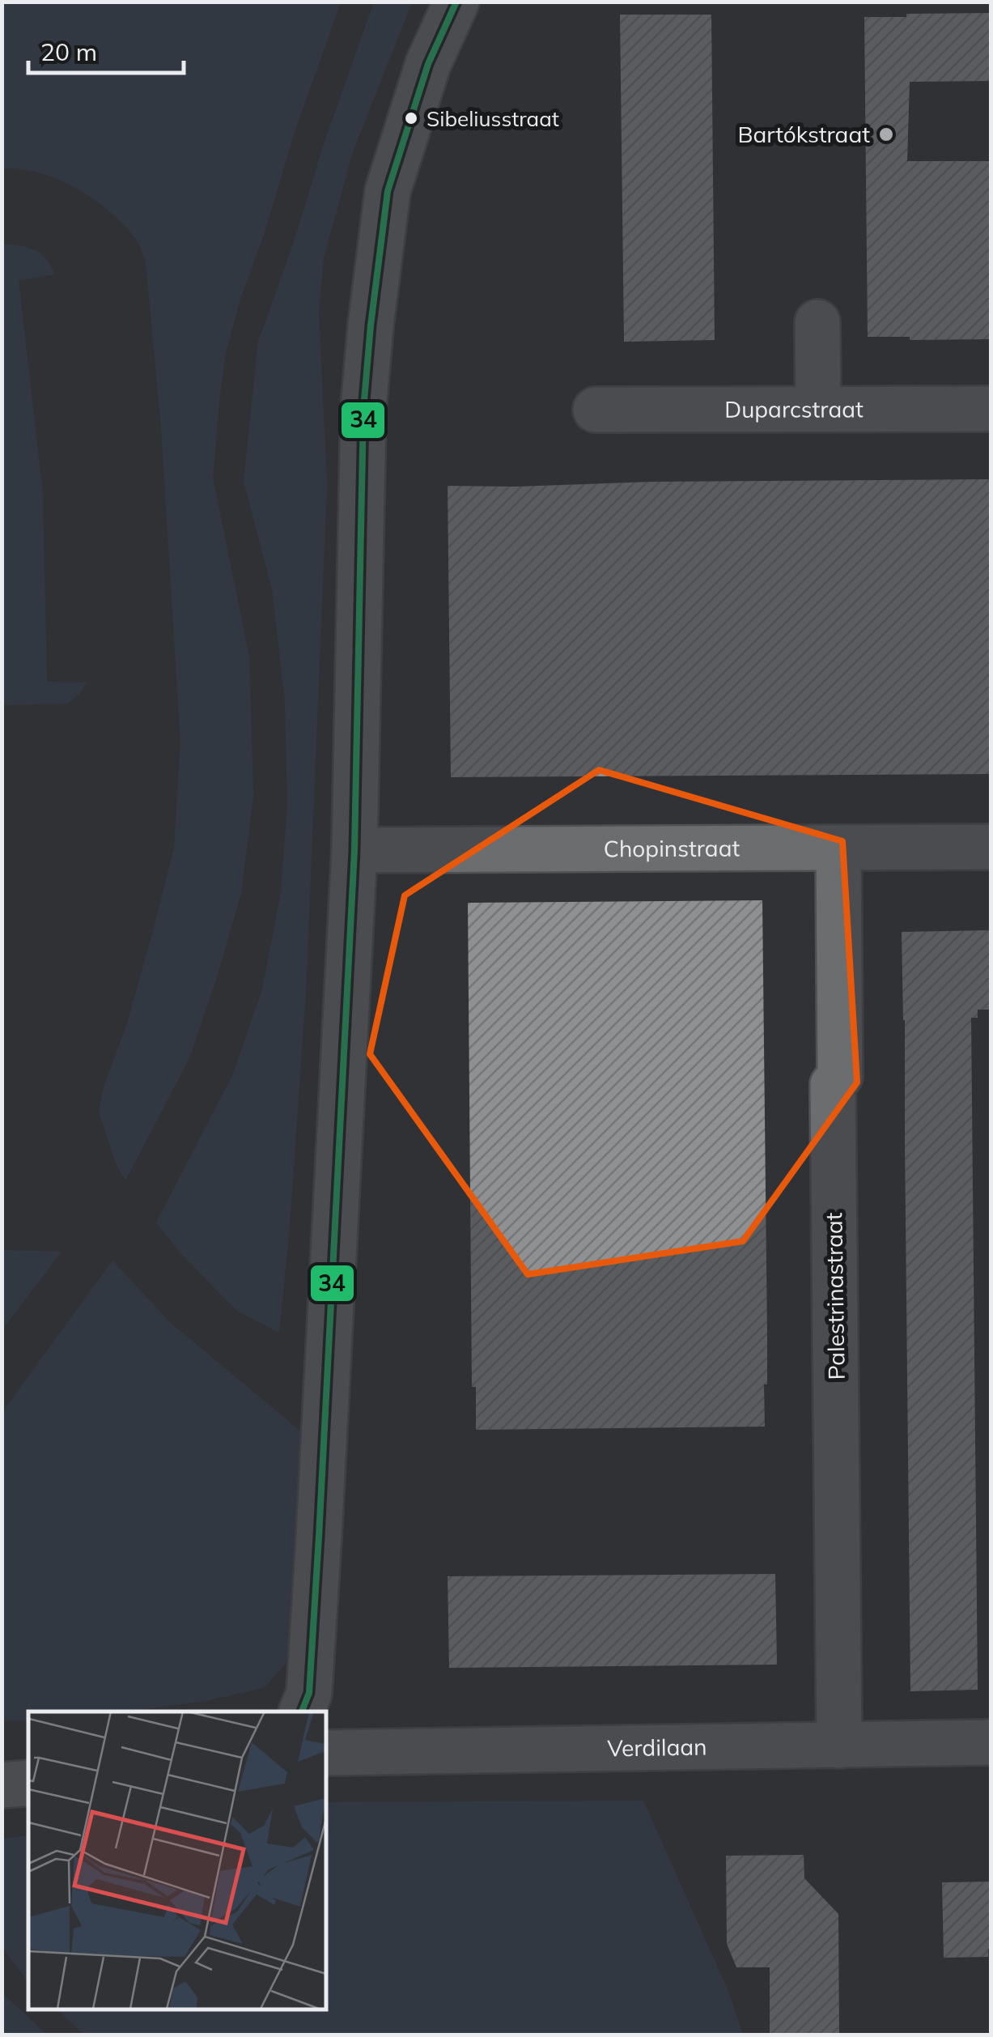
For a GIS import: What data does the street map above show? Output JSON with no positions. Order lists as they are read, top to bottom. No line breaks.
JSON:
{"streets":{"street":["Duparcstraat","Chopinstraat","Palestrinastraat","Verdilaan"]},"crossings":[["Chopinstraat","Palestrinastraat"],["Palestrinastraat","Verdilaan"]],"places":["Sibeliusstraat","Bartókstraat"],"lines":["transit line 34"],"scale_bar":"20 m"}
